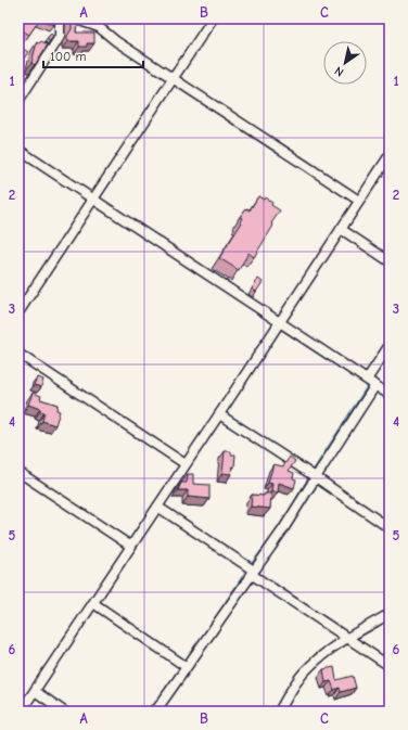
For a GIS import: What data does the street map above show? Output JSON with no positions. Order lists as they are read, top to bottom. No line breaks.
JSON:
{"scale_bar":"100 m","north":"bottom left","grid":{"columns":["A","B","C"],"rows":["1","2","3","4","5","6"]}}
